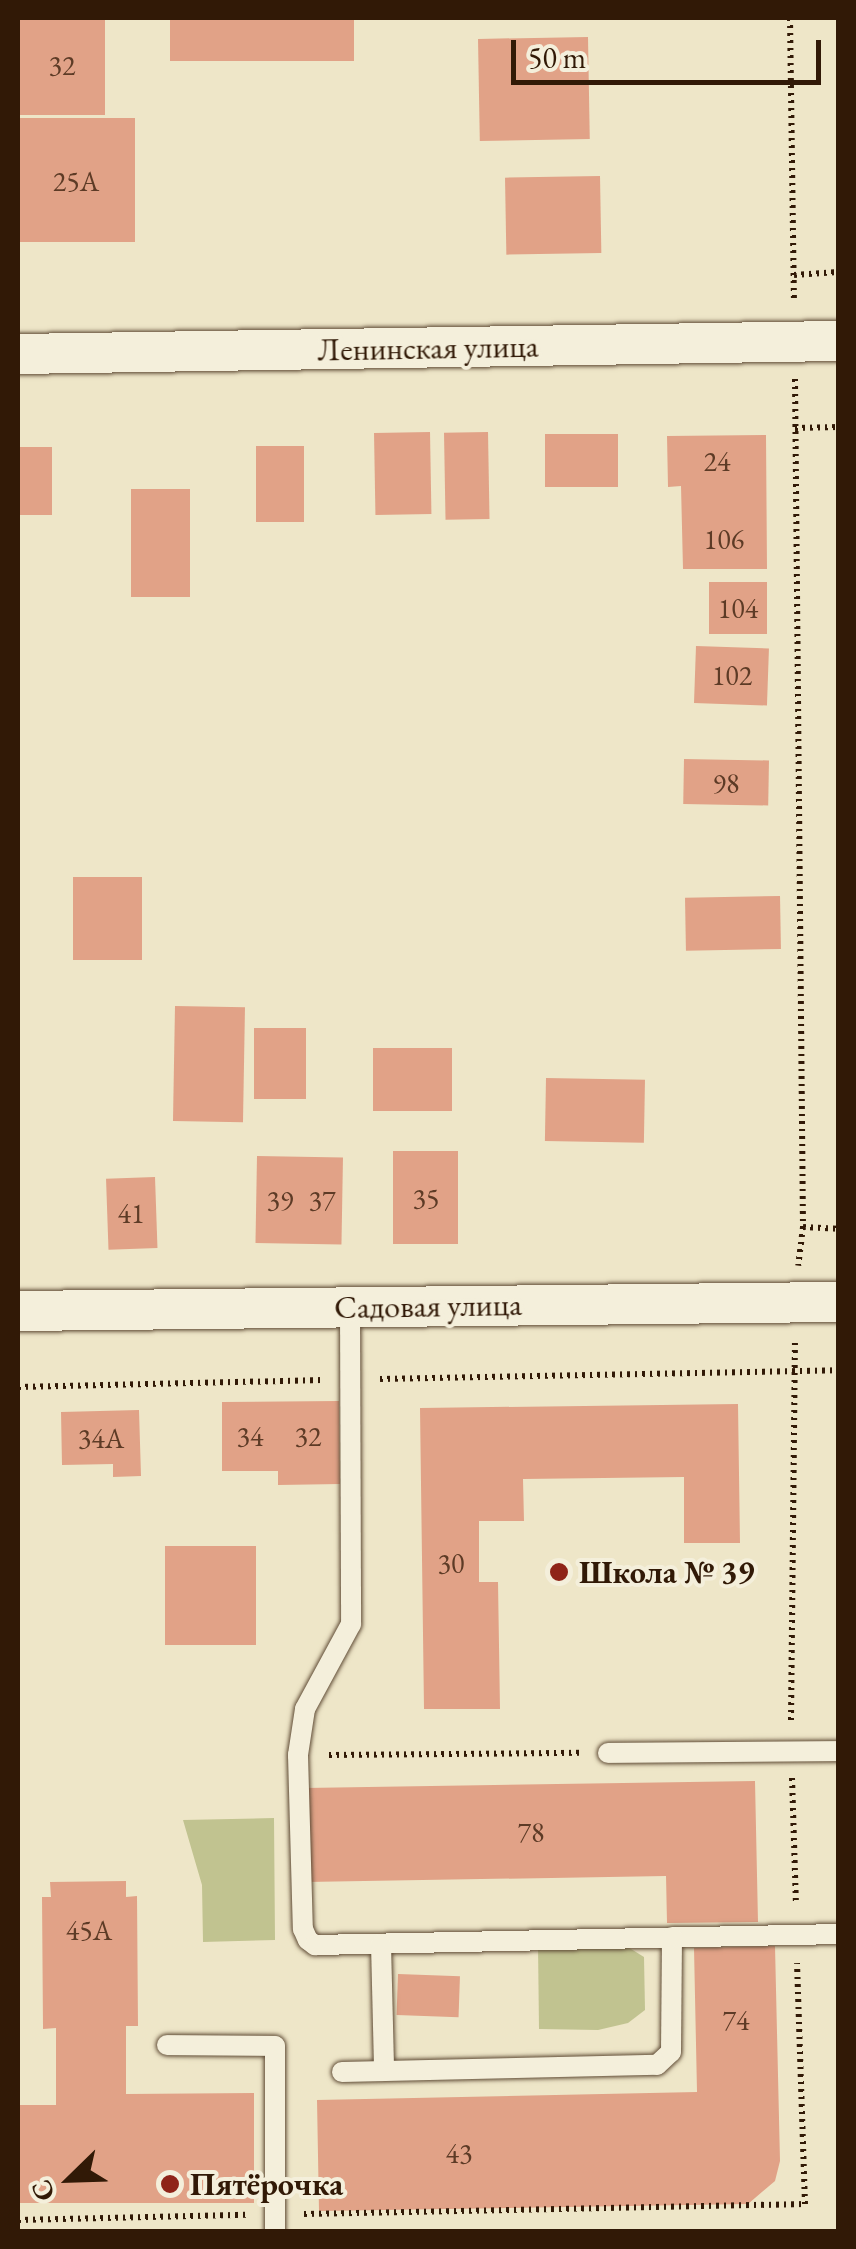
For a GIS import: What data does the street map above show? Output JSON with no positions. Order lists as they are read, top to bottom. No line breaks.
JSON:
{"streets":{"street":["Ленинская улица","Садовая улица"]},"places":["Школа № 39","Пятёрочка"],"house_numbers":["32","25А","24","106","104","102","98","35","39","37","41","34","32","34А","30","78","45A","74","43"],"scale_bar":"50 m","north":"bottom left"}
